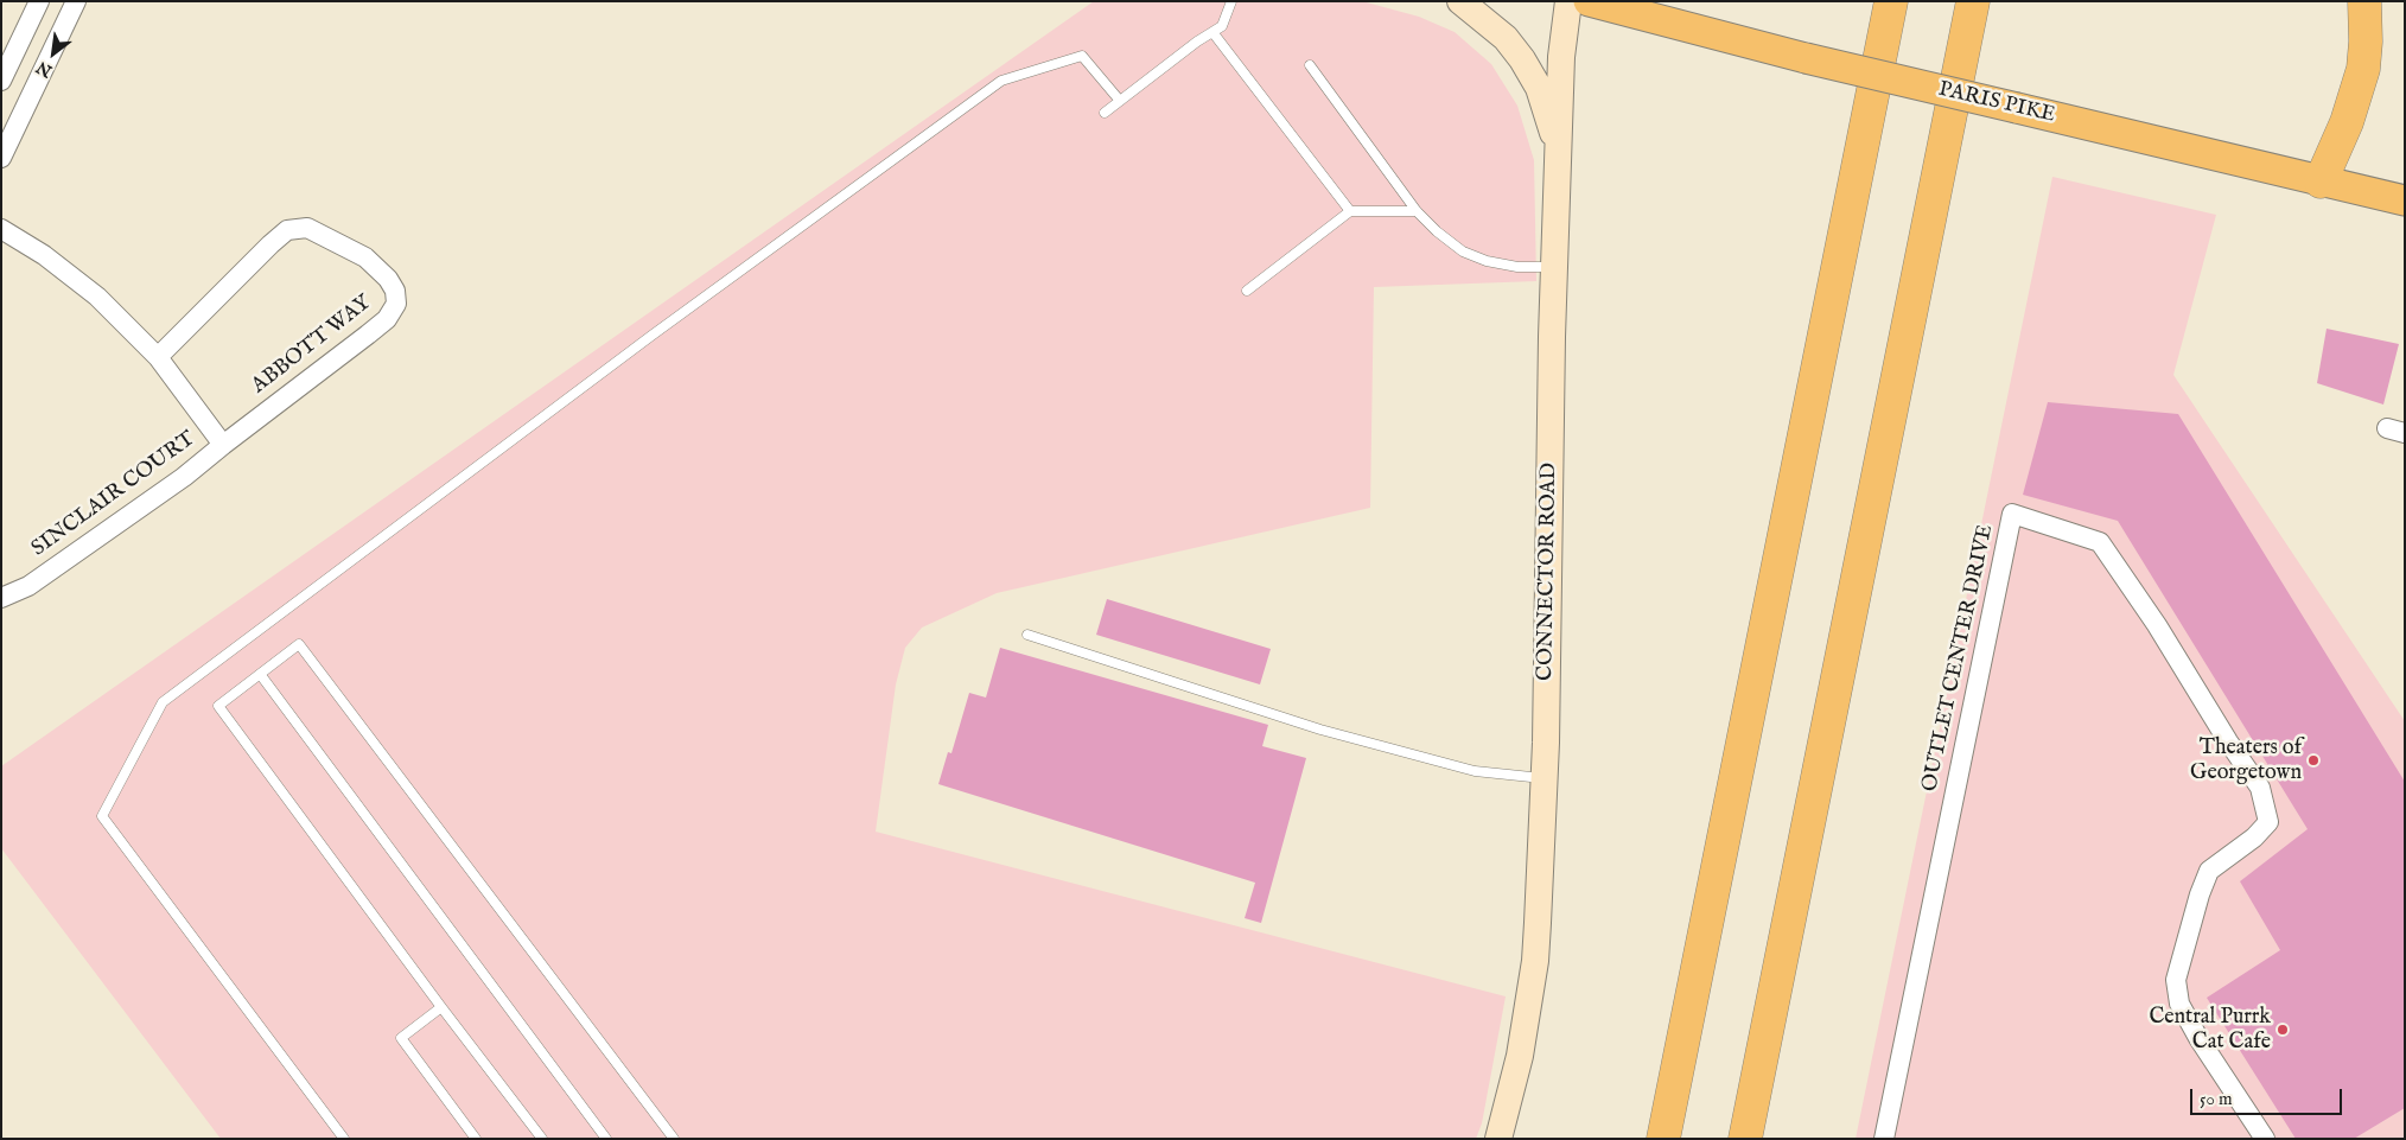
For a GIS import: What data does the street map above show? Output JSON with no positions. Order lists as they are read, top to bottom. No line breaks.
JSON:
{"streets":{"main road":["PARIS PIKE","CONNECTOR ROAD"],"street":["ABBOTT WAY","SINCLAIR COURT","OUTLET CENTER DRIVE"]},"crossings":[["ABBOTT WAY","SINCLAIR COURT"]],"places":["Theaters of Georgetown","Central Purrk Cat Cafe"],"scale_bar":"50 m","north":"bottom left"}
